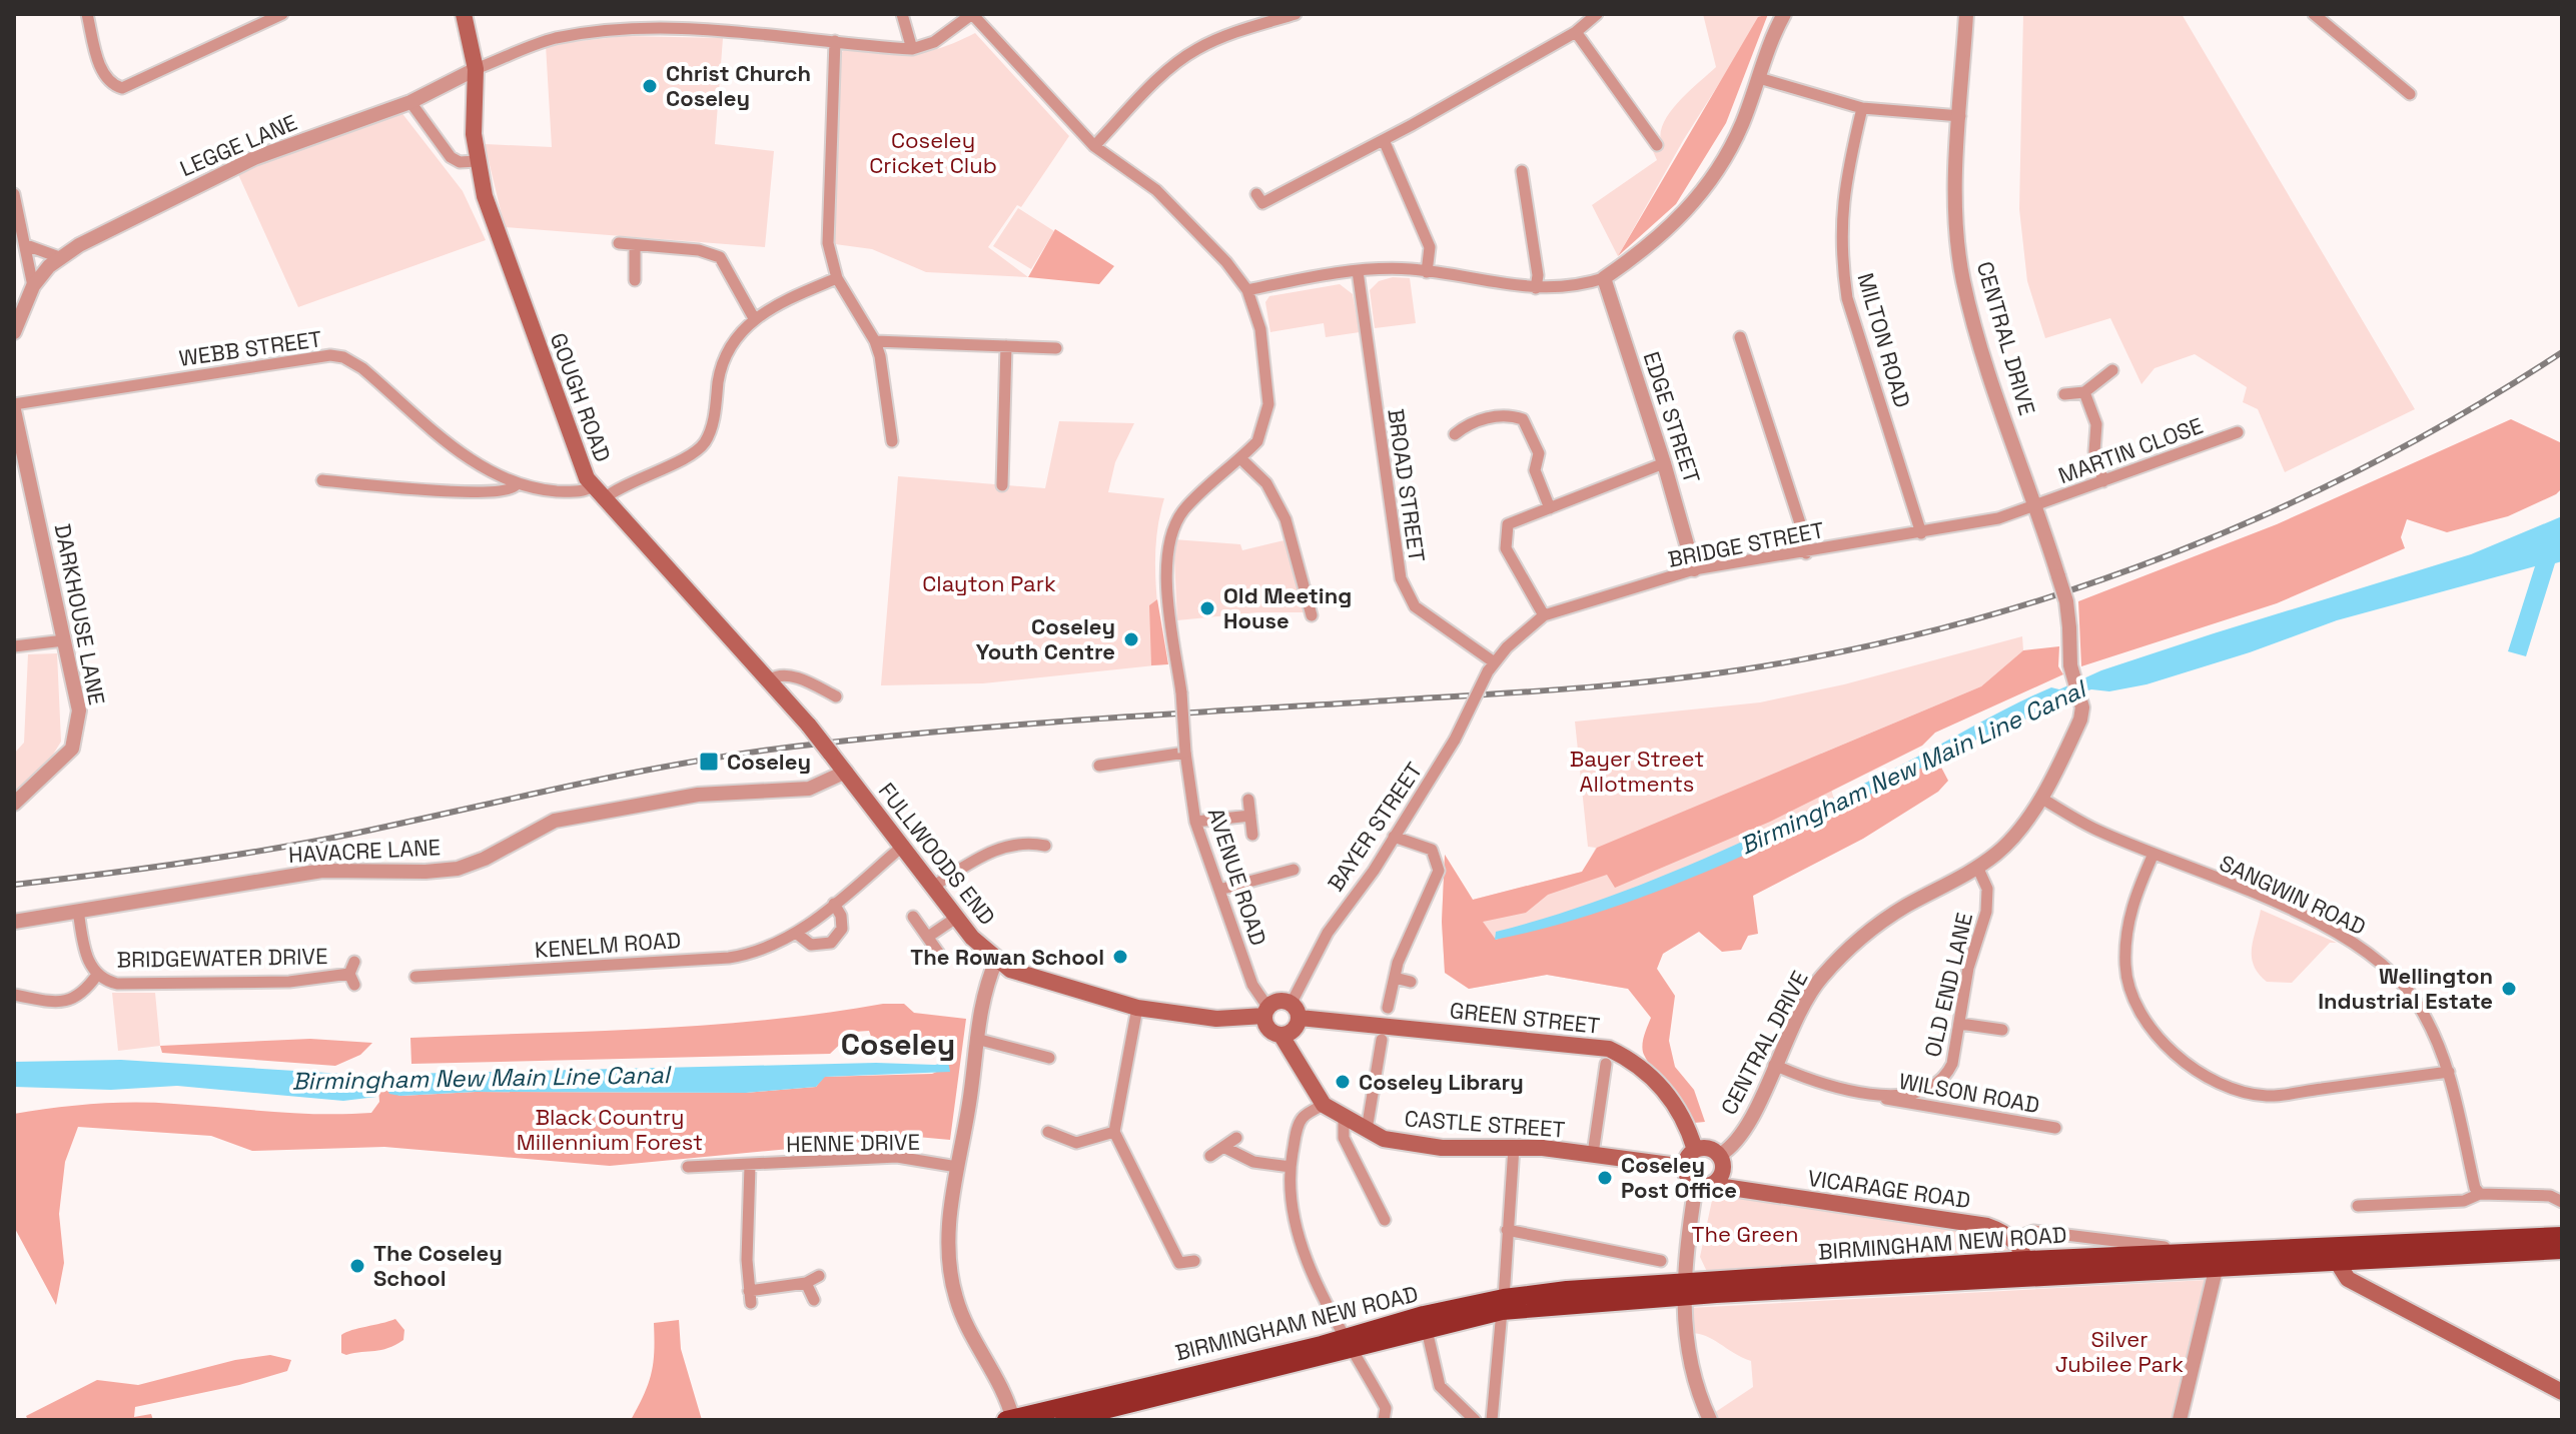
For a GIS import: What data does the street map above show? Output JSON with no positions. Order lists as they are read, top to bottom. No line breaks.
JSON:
{"streets":{"highway":["BIRMINGHAM NEW ROAD"],"main road":["GOUGH ROAD","FULLWOODS END","GREEN STREET","CASTLE STREET","VICARAGE ROAD"],"street":["LEGGE LANE","CENTRAL DRIVE","MILTON ROAD","WEBB STREET","EDGE STREET","MARTIN CLOSE","BROAD STREET","BRIDGE STREET","DARKHOUSE LANE","BAYER STREET","HAVACRE LANE","AVENUE ROAD","SANGWIN ROAD","KENELM ROAD","BRIDGEWATER DRIVE","OLD END LANE","WILSON ROAD","HENNE DRIVE"]},"crossings":[["LEGGE LANE","GOUGH ROAD"],["CENTRAL DRIVE","MARTIN CLOSE"],["CENTRAL DRIVE","BRIDGE STREET"],["CENTRAL DRIVE","SANGWIN ROAD"],["CENTRAL DRIVE","OLD END LANE"],["CENTRAL DRIVE","GREEN STREET"],["CENTRAL DRIVE","CASTLE STREET"],["CENTRAL DRIVE","VICARAGE ROAD"],["MILTON ROAD","BRIDGE STREET"],["WEBB STREET","GOUGH ROAD"],["GOUGH ROAD","HAVACRE LANE"],["GOUGH ROAD","FULLWOODS END"],["EDGE STREET","BRIDGE STREET"],["MARTIN CLOSE","BRIDGE STREET"],["BROAD STREET","BRIDGE STREET"],["BROAD STREET","BAYER STREET"],["BRIDGE STREET","BAYER STREET"],["BAYER STREET","AVENUE ROAD"],["BAYER STREET","GREEN STREET"],["BAYER STREET","CASTLE STREET"],["HAVACRE LANE","FULLWOODS END"],["HAVACRE LANE","BRIDGEWATER DRIVE"],["FULLWOODS END","KENELM ROAD"],["AVENUE ROAD","GREEN STREET"],["AVENUE ROAD","CASTLE STREET"],["OLD END LANE","WILSON ROAD"],["GREEN STREET","CASTLE STREET"],["GREEN STREET","VICARAGE ROAD"],["CASTLE STREET","VICARAGE ROAD"]],"districts":["Coseley"],"water":["Birmingham New Main Line Canal"],"parks":["Coseley Cricket Club","Clayton Park","Bayer Street Allotments","Black Country Millennium Forest","The Green","Silver Jubilee Park"],"places":{"other":["Christ Church Coseley","Old Meeting House","Coseley Youth Centre","The Rowan School","Wellington Industrial Estate","Coseley Library","Coseley Post Office","The Coseley School"],"transit":["Coseley"]}}
